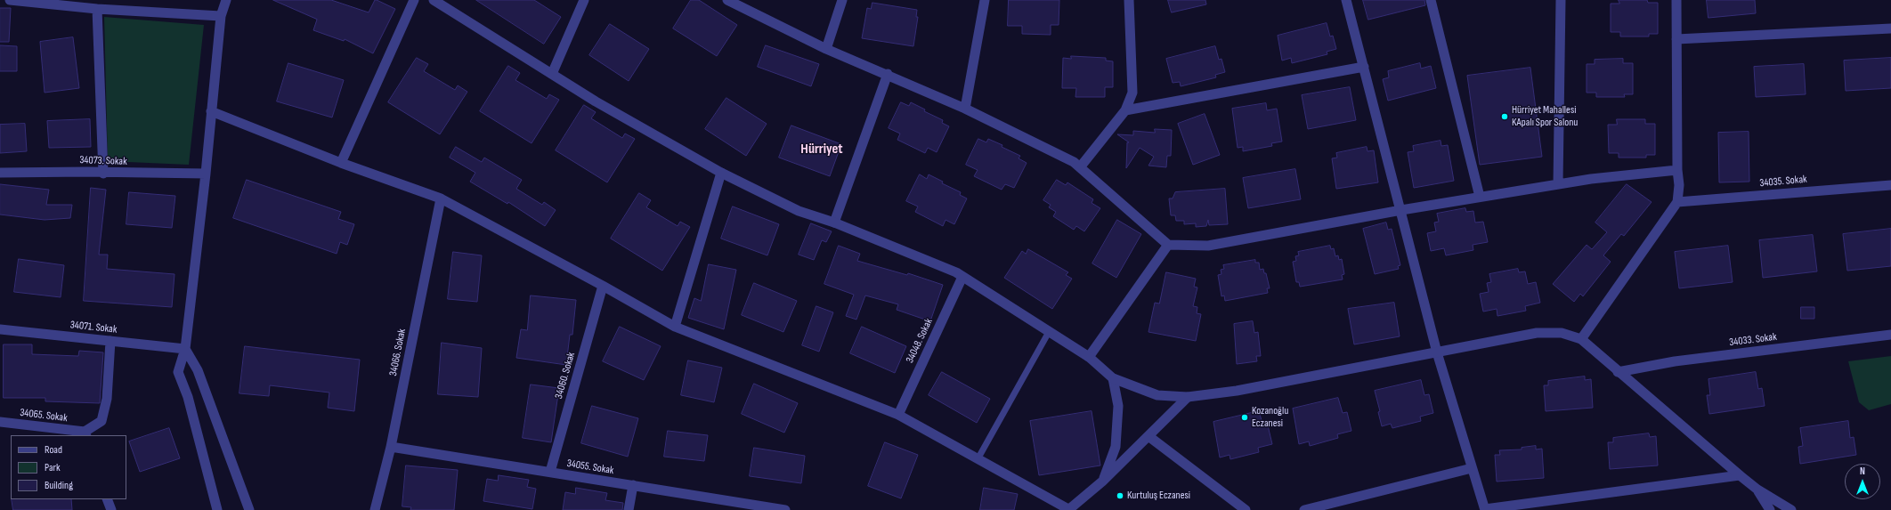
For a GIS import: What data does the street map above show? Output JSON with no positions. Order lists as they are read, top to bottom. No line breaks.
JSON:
{"streets":{"street":["34073. Sokak","34035. Sokak","34071. Sokak","34033. Sokak","34048. Sokak","34066. Sokak","34060. Sokak","34065. Sokak","34055. Sokak"]},"crossings":[["34066. Sokak","34055. Sokak"],["34060. Sokak","34055. Sokak"]],"districts":["Hürriyet"],"places":["Hürriyet Mahallesi KApalı Spor Salonu","Kozanoğlu Eczanesi","Kurtuluş Eczanesi"],"legend":["Road","Park","Building"],"north":"top"}
